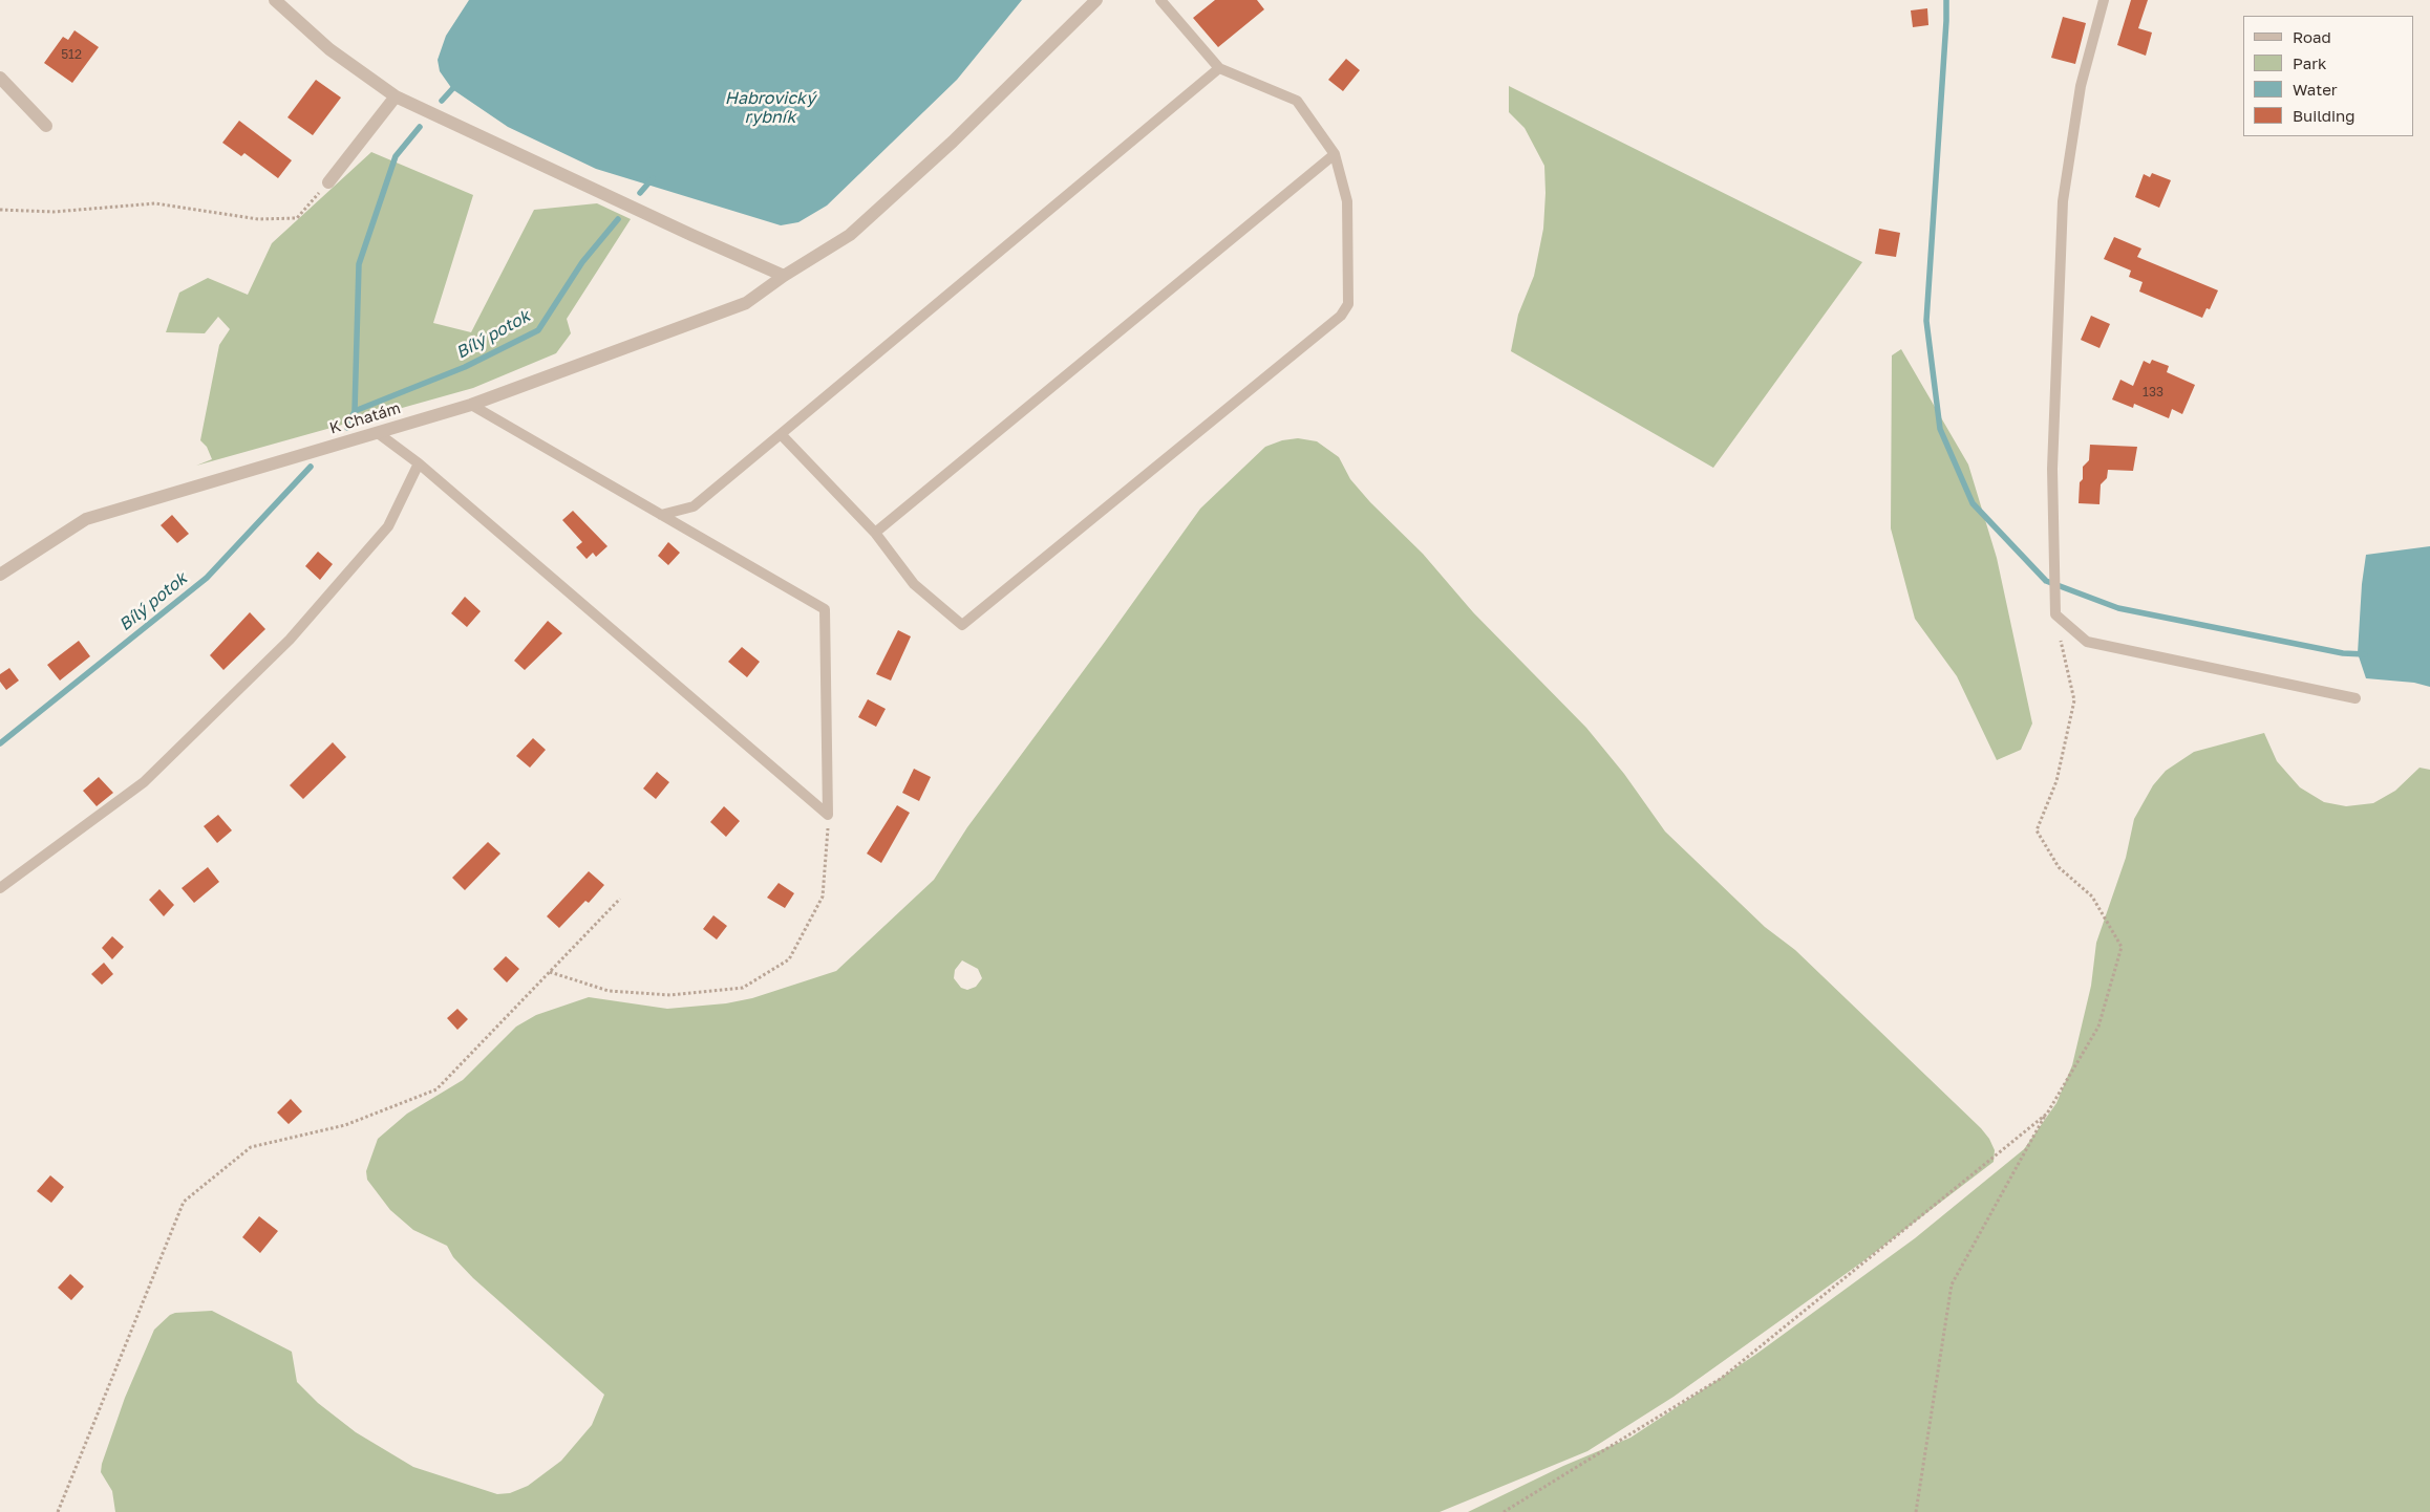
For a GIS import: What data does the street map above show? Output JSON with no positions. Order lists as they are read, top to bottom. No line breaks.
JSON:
{"streets":{"street":["K Chatám"]},"water":["Habrovický rybník","Bílý potok"],"house_numbers":["512","133"],"legend":["Road","Park","Water","Building"]}
